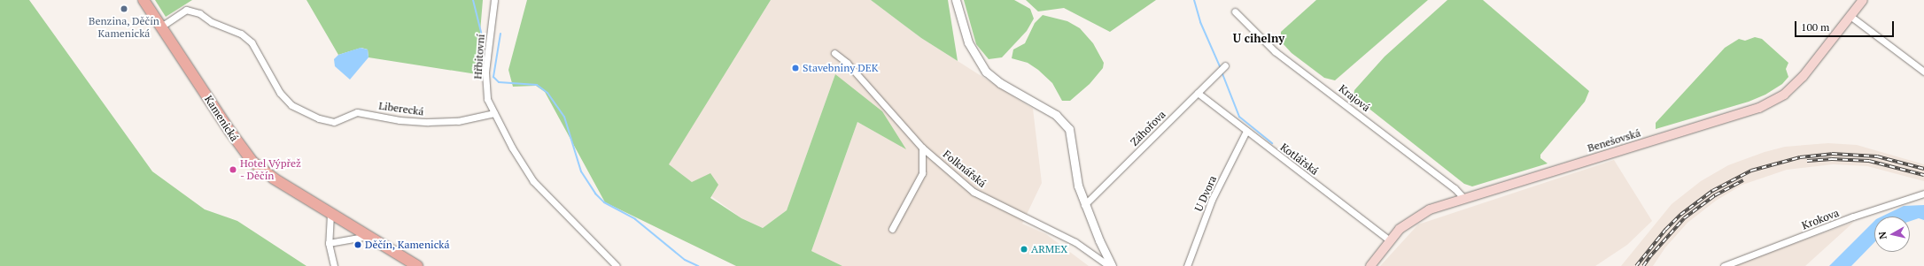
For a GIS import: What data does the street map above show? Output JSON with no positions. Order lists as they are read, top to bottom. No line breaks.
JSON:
{"streets":{"main road":["Kamenická","Benešovská"],"street":["Hřbitovní","Krajová","Liberecká","Záhořova","Kotlářská","Folknářská","U Dvora","Krokova"]},"crossings":[["Hřbitovní","Liberecká"],["Krajová","Benešovská"],["Liberecká","Kamenická"],["Záhořova","Kotlářská"],["Benešovská","Kotlářská"],["Kotlářská","U Dvora"]],"districts":["U cihelny"],"places":["Benzina, Děčín Kamenická","Stavebniny DEK","Hotel Výpřež - Děčín","Děčín, Kamenická","ARMEX"],"scale_bar":"100 m","north":"left"}
